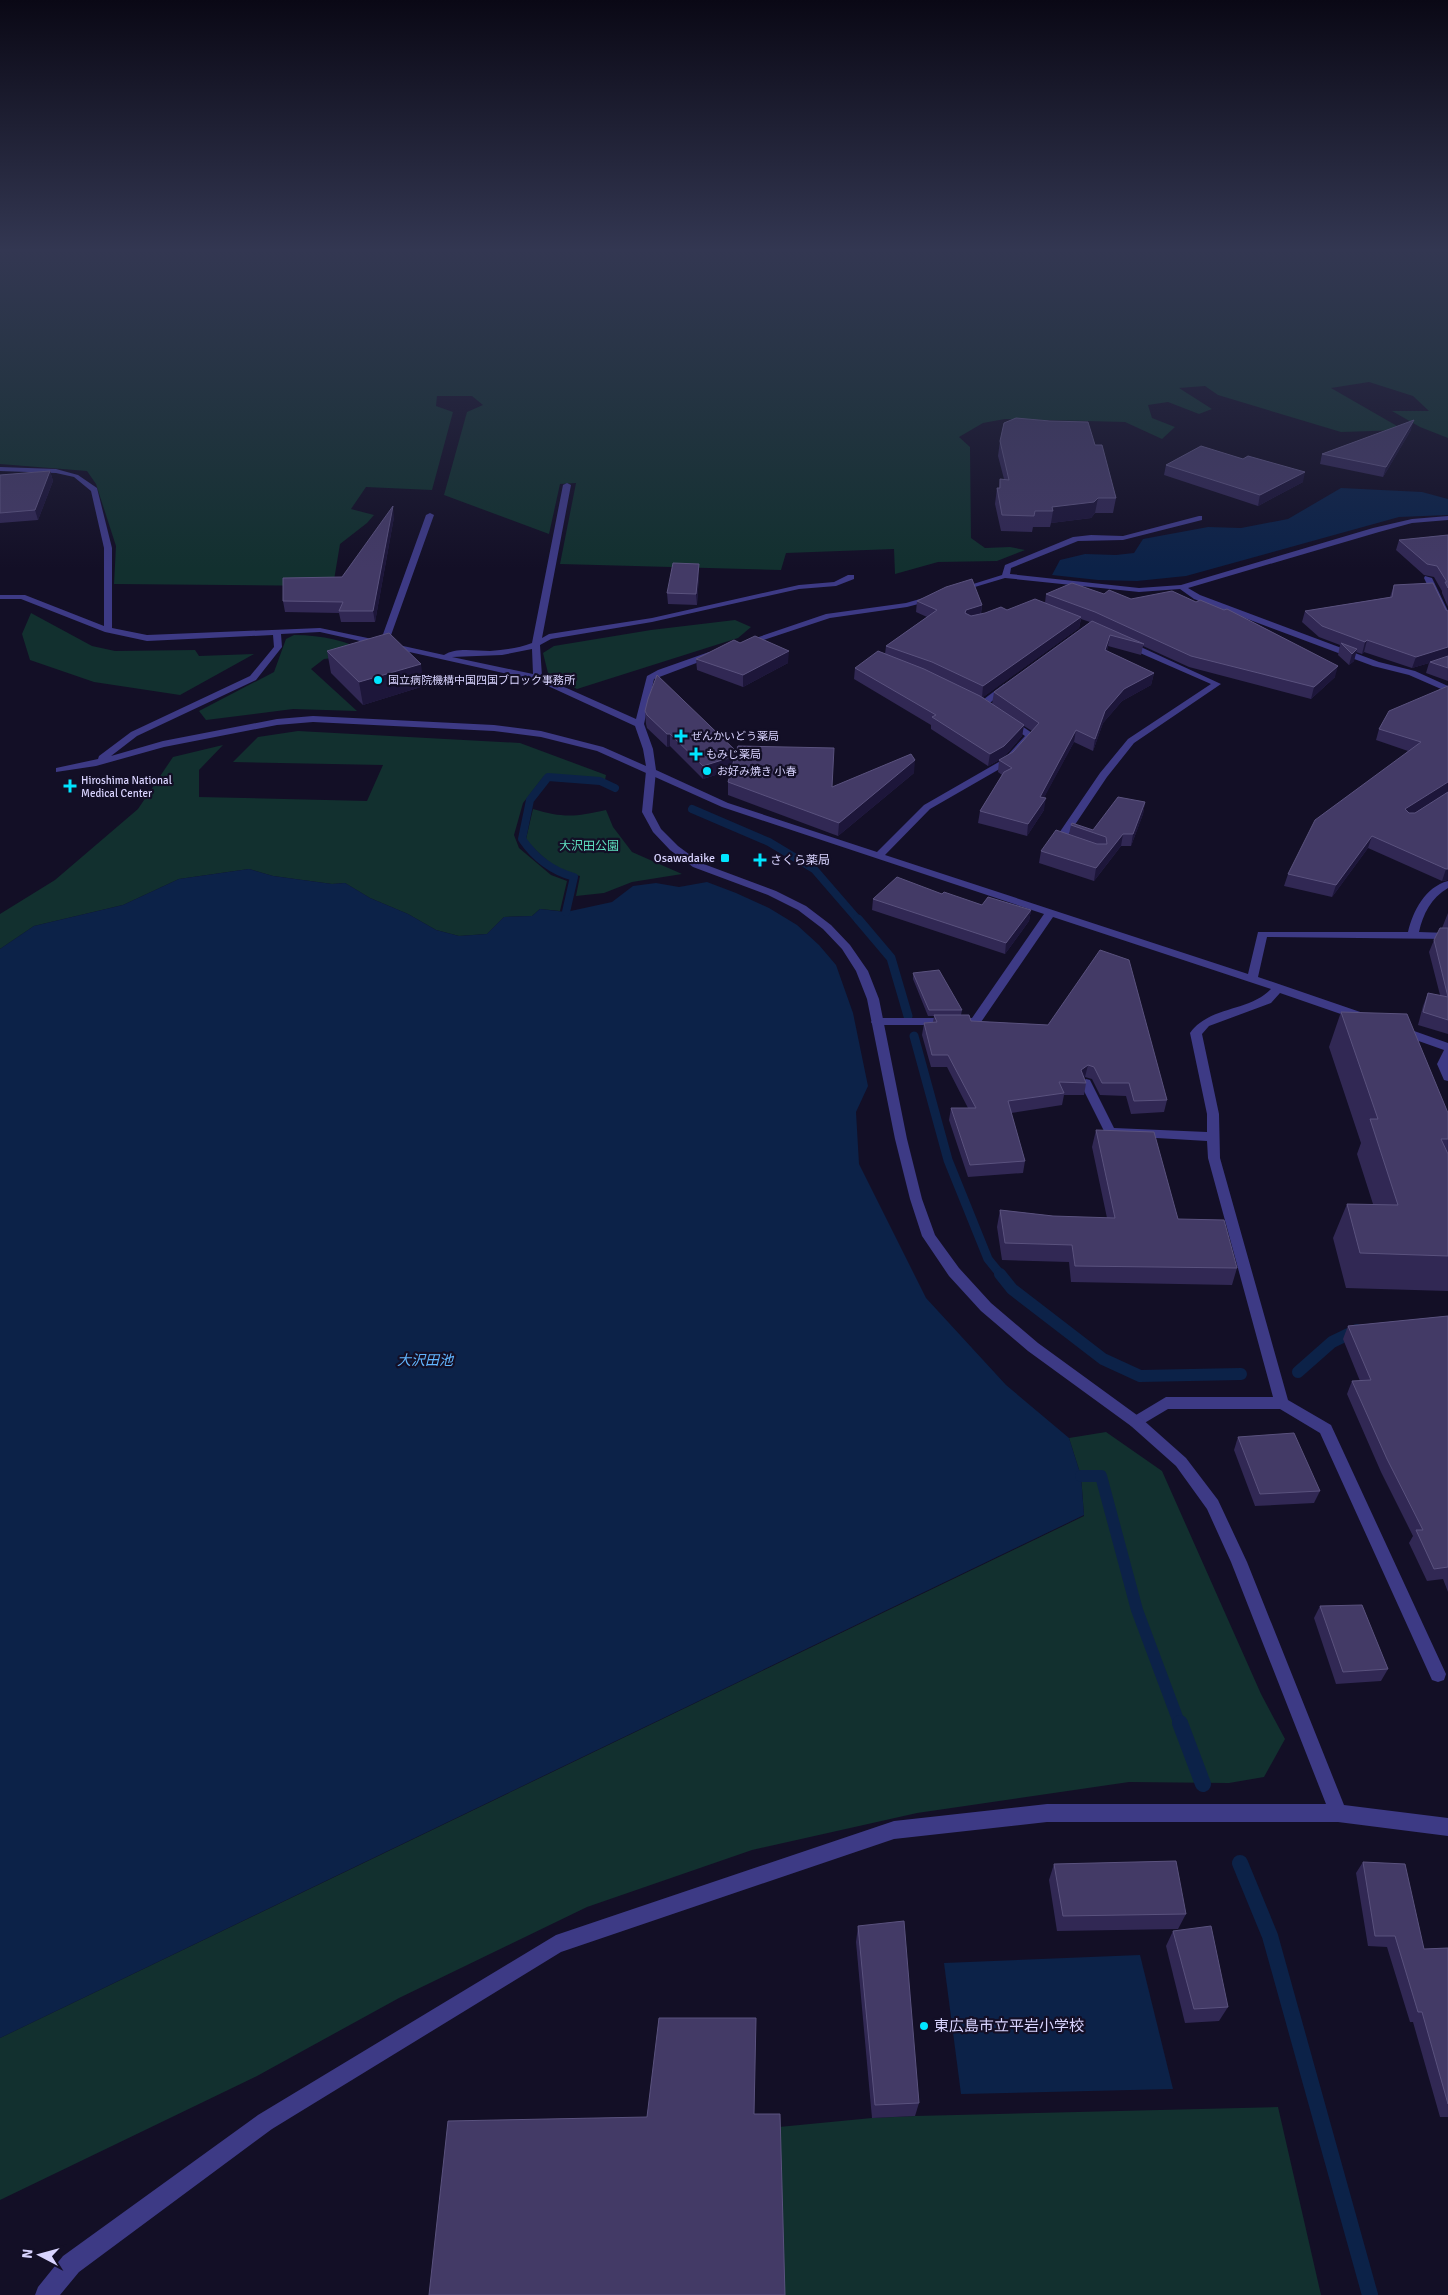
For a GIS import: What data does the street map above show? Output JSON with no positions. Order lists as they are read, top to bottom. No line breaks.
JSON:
{"water":["大沢田池"],"parks":["大沢田公園"],"places":{"other":["国立病院機構中国四国ブロック事務所","お好み焼き 小春","東広島市立平岩小学校"],"health":["ぜんかいどう薬局","もみじ薬局","Hiroshima National Medical Center","さくら薬局"],"transit":["Osawadaike"]},"north":"left"}
